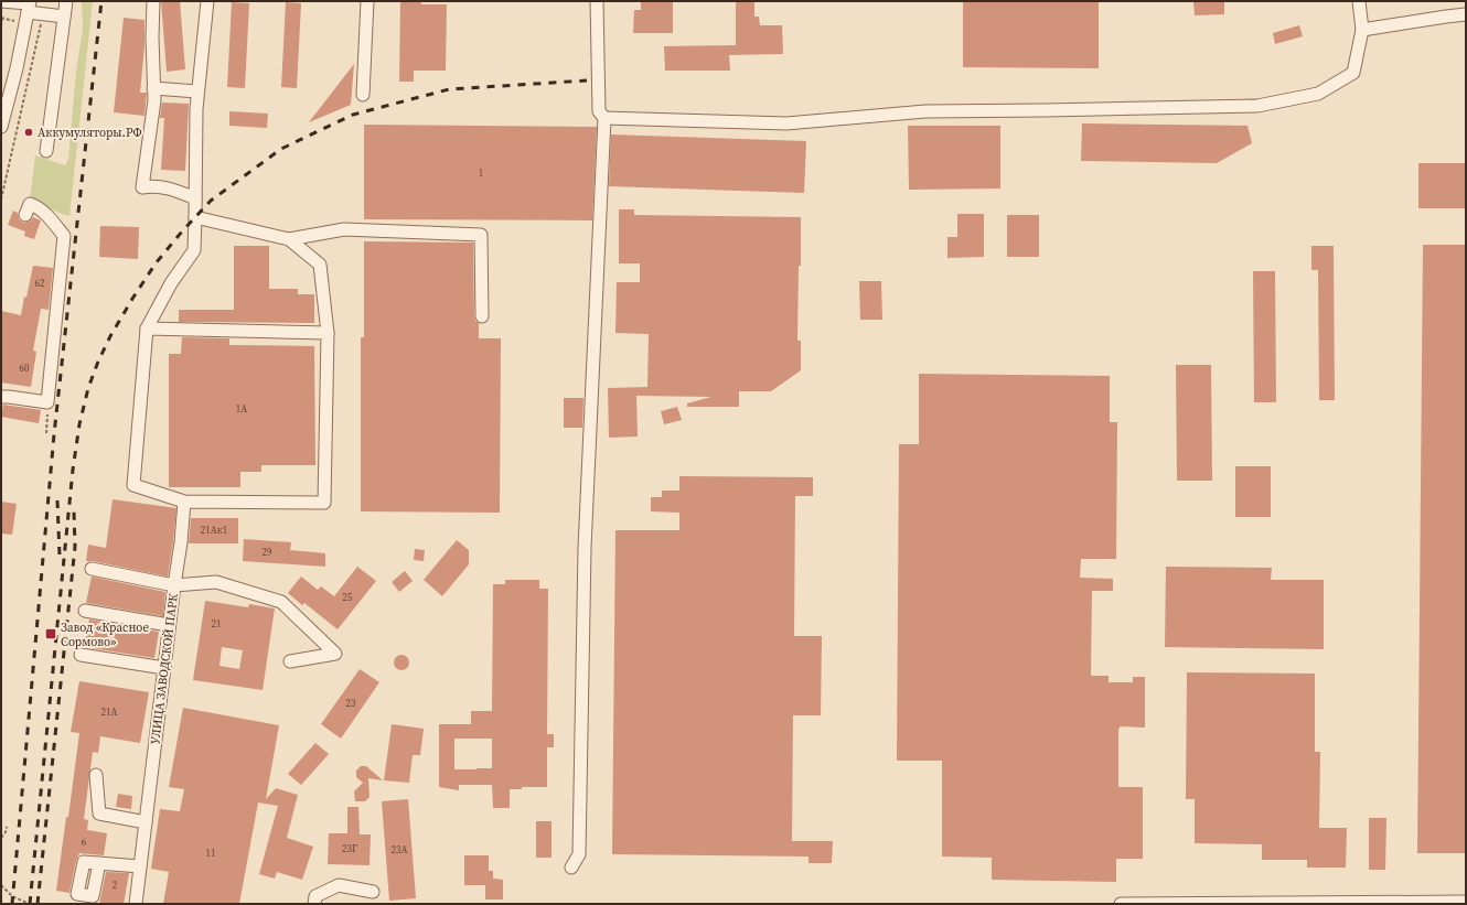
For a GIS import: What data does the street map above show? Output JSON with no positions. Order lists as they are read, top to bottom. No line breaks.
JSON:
{"streets":{"street":["УЛИЦА ЗАВОДСКОЙ ПАРК"]},"places":{"other":["Аккумуляторы.РФ"],"transit":["Завод «Красное Сормово»"]},"house_numbers":["1","62","60","1А","21Ак1","29","25","21","23","21А","6","23Г","23А","11","2"]}
